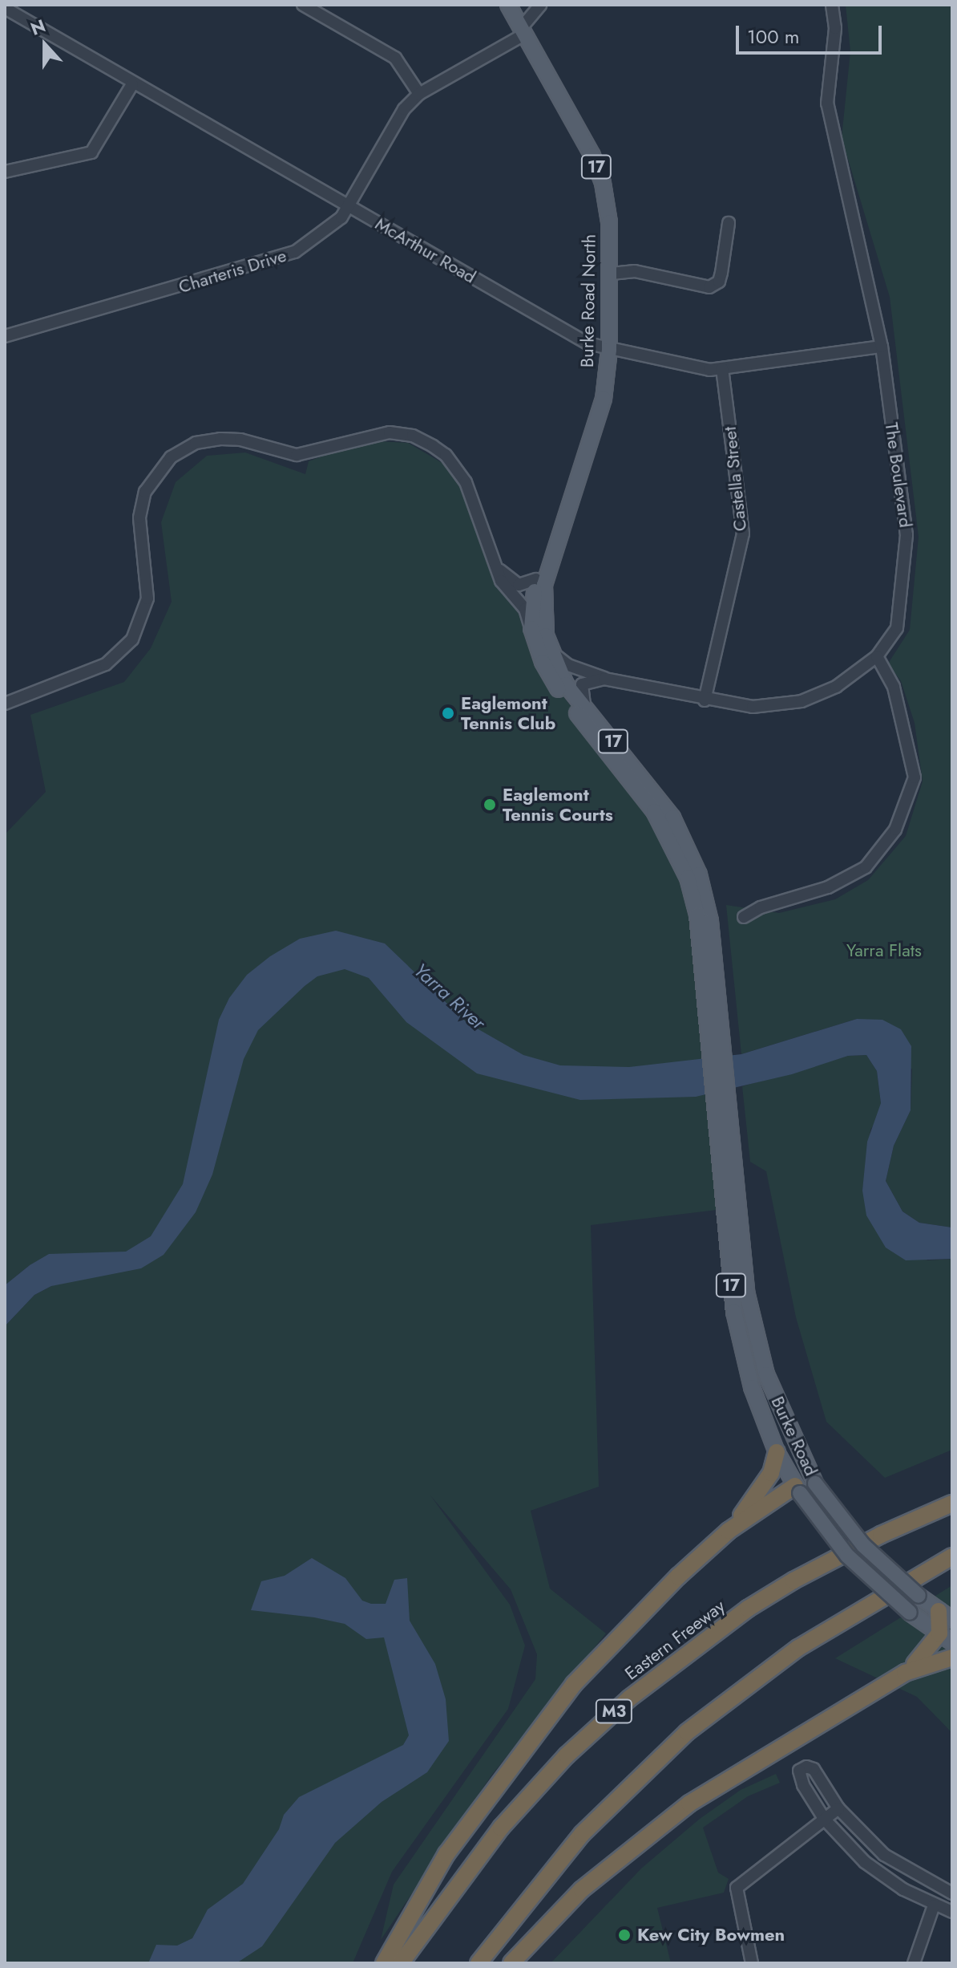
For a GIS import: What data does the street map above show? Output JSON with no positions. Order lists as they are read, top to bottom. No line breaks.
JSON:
{"streets":{"highway":["Eastern Freeway","M3"],"main road":["17","Burke Road North","Burke Road"],"street":["McArthur Road","Charteris Drive","The Boulevard","Castella Street"]},"crossings":[["17","Burke Road North"],["17","Burke Road"],["McArthur Road","Charteris Drive"],["McArthur Road","Burke Road North"],["McArthur Road","The Boulevard"],["McArthur Road","Castella Street"],["Charteris Drive","Burke Road North"],["Burke Road North","The Boulevard"],["The Boulevard","Castella Street"]],"water":["Yarra River"],"parks":["Yarra Flats"],"places":["Eaglemont Tennis Club","Eaglemont Tennis Courts","Kew City Bowmen"],"scale_bar":"100 m","north":"top"}
